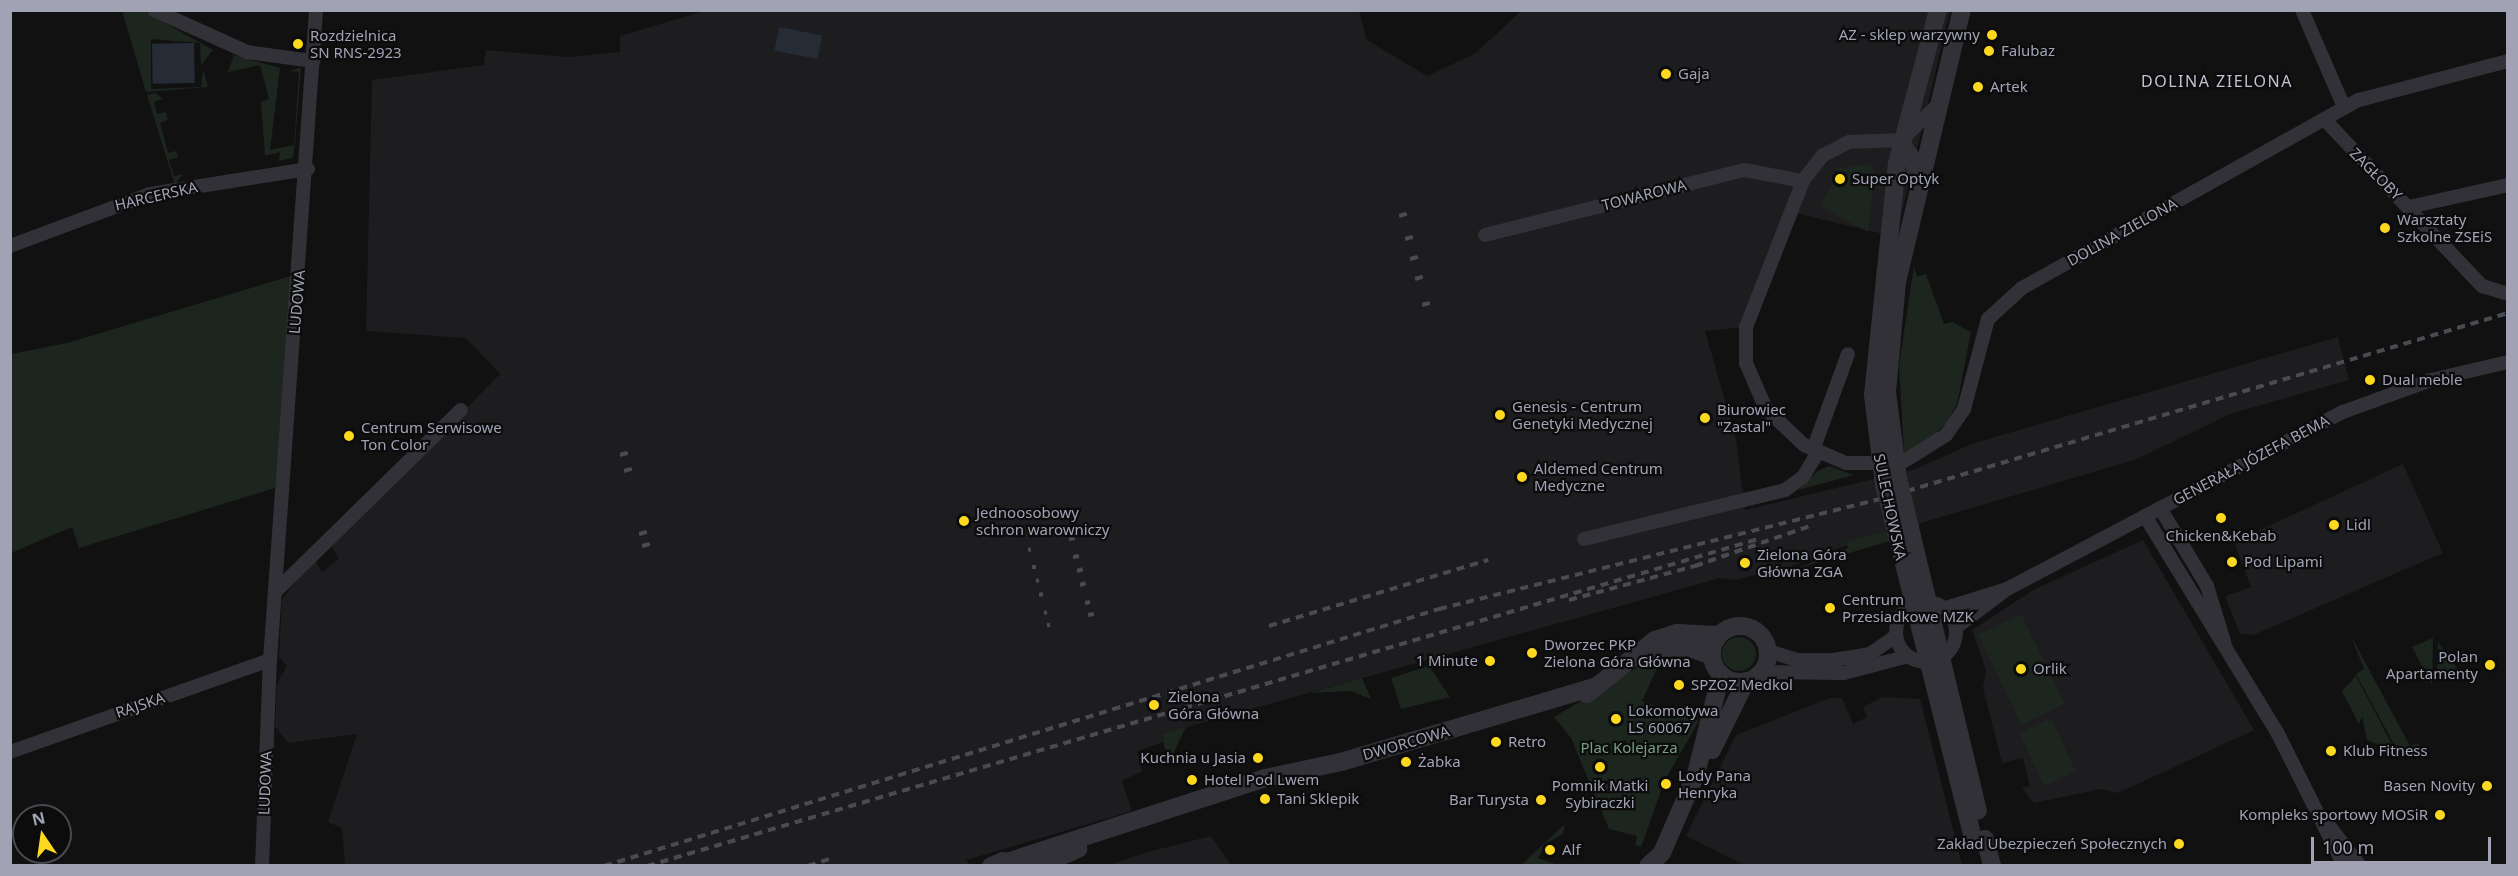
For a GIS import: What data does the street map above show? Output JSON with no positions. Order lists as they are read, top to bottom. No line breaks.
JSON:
{"streets":{"street":["ZAGŁOBY","TOWAROWA","HARCERSKA","DOLINA ZIELONA","LUDOWA","GENERAŁA JÓZEFA BEMA","SULECHOWSKA","RAJSKA","DWORCOWA"]},"crossings":[["ZAGŁOBY","DOLINA ZIELONA"],["HARCERSKA","LUDOWA"],["LUDOWA","RAJSKA"]],"districts":["DOLINA ZIELONA"],"parks":["Plac Kolejarza"],"places":["AZ - sklep warzywny","Rozdzielnica SN RNS-2923","Falubaz","Gaja","Artek","Super Optyk","Warsztaty Szkolne ZSEiS","Dual meble","Genesis - Centrum Genetyki Medycznej","Biurowiec \"Zastal\"","Centrum Serwisowe Ton Color","Aldemed Centrum Medyczne","Chicken&Kebab","Jednoosobowy schron warowniczy","Lidl","Pod Lipami","Zielona Góra Główna ZGA","Centrum Przesiadkowe MZK","Dworzec PKP Zielona Góra Główna","1 Minute","Polan Apartamenty","Orlik","SPZOZ Medkol","Zielona Góra Główna","Lokomotywa LS 60067","Retro","Klub Fitness","Kuchnia u Jasia","Żabka","Pomnik Matki Sybiraczki","Hotel Pod Lwem","Lody Pana Henryka","Basen Novity","Tani Sklepik","Bar Turysta","Kompleks sportowy MOSiR","Zakład Ubezpieczeń Społecznych","Alf"],"scale_bar":"100 m","north":"top"}
